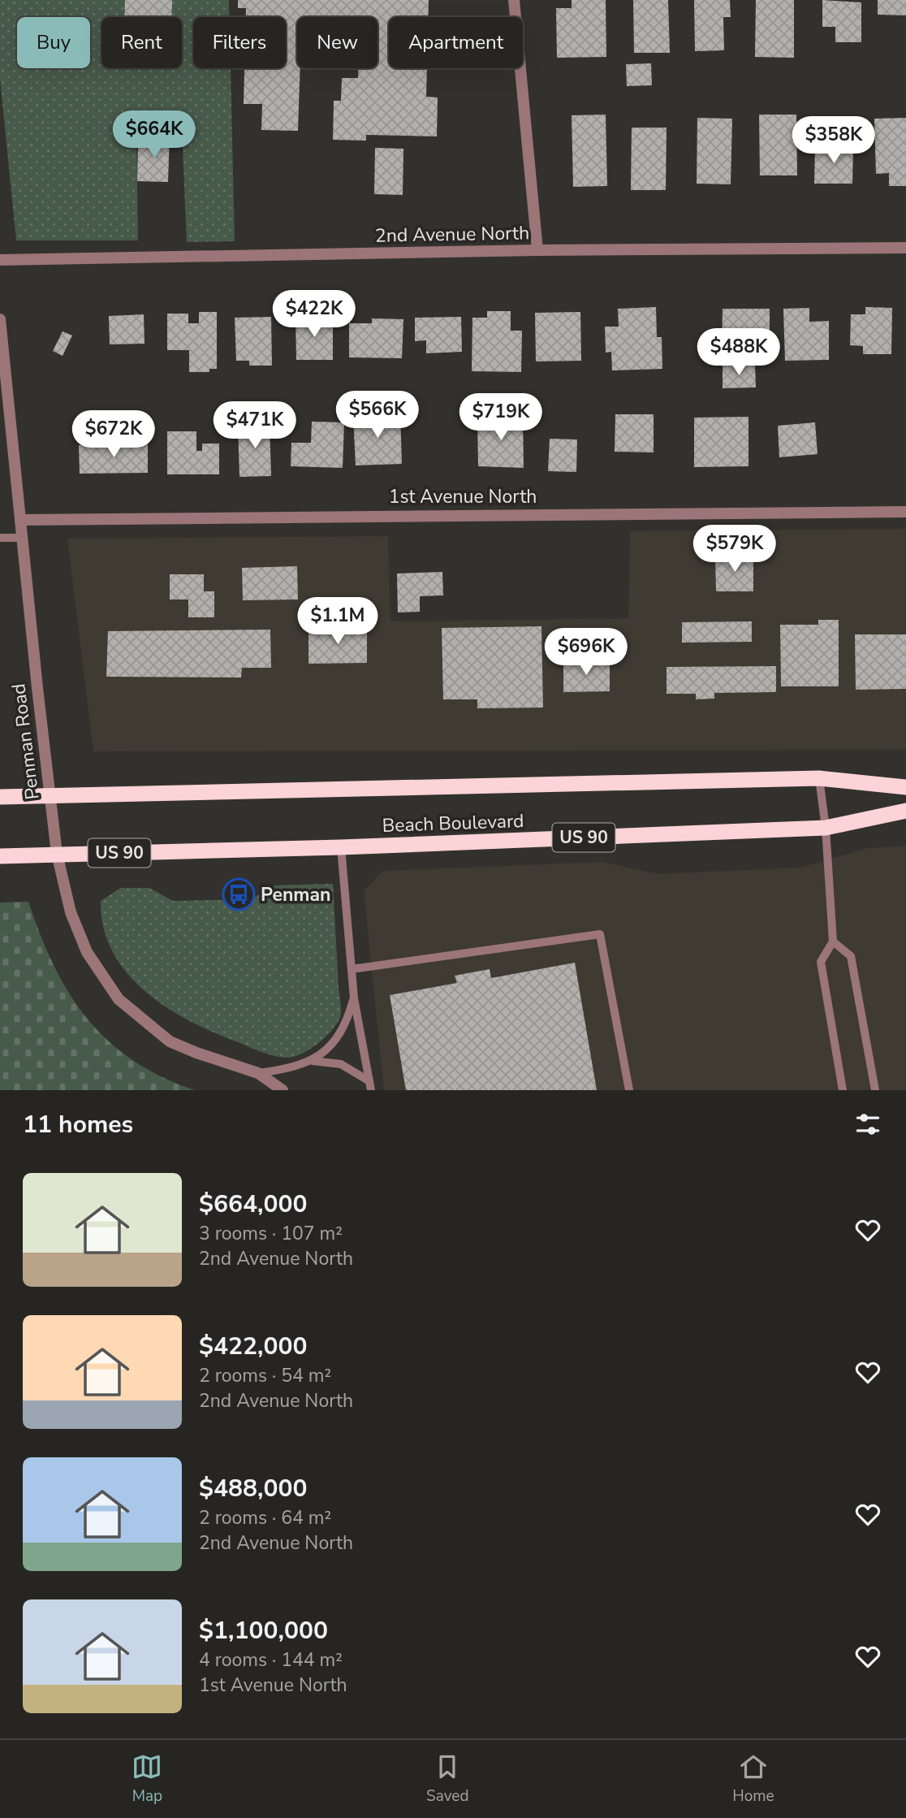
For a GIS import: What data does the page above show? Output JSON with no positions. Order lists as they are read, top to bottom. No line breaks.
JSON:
{"streets":{"highway":["Beach Boulevard","US 90"],"street":["2nd Avenue North","1st Avenue North","Penman Road"]},"crossings":[["1st Avenue North","Penman Road"],["Penman Road","Beach Boulevard"]],"places":{"bus stop":["Penman"]},"page":{"chip":["Buy","Rent","Filters","New","Apartment"],"price":["$664K","$358K","$422K","$488K","$566K","$719K","$471K","$672K","$579K","$1.1M","$696K"],"heading":"11 homes","list":[{"name":"$664,000","note":"3 rooms · 107 m² · 2nd Avenue North"},{"name":"$422,000","note":"2 rooms · 54 m² · 2nd Avenue North"},{"name":"$488,000","note":"2 rooms · 64 m² · 2nd Avenue North"},{"name":"$1,100,000","note":"4 rooms · 144 m² · 1st Avenue North"}],"tabs":["Map","Saved","Home"]}}
